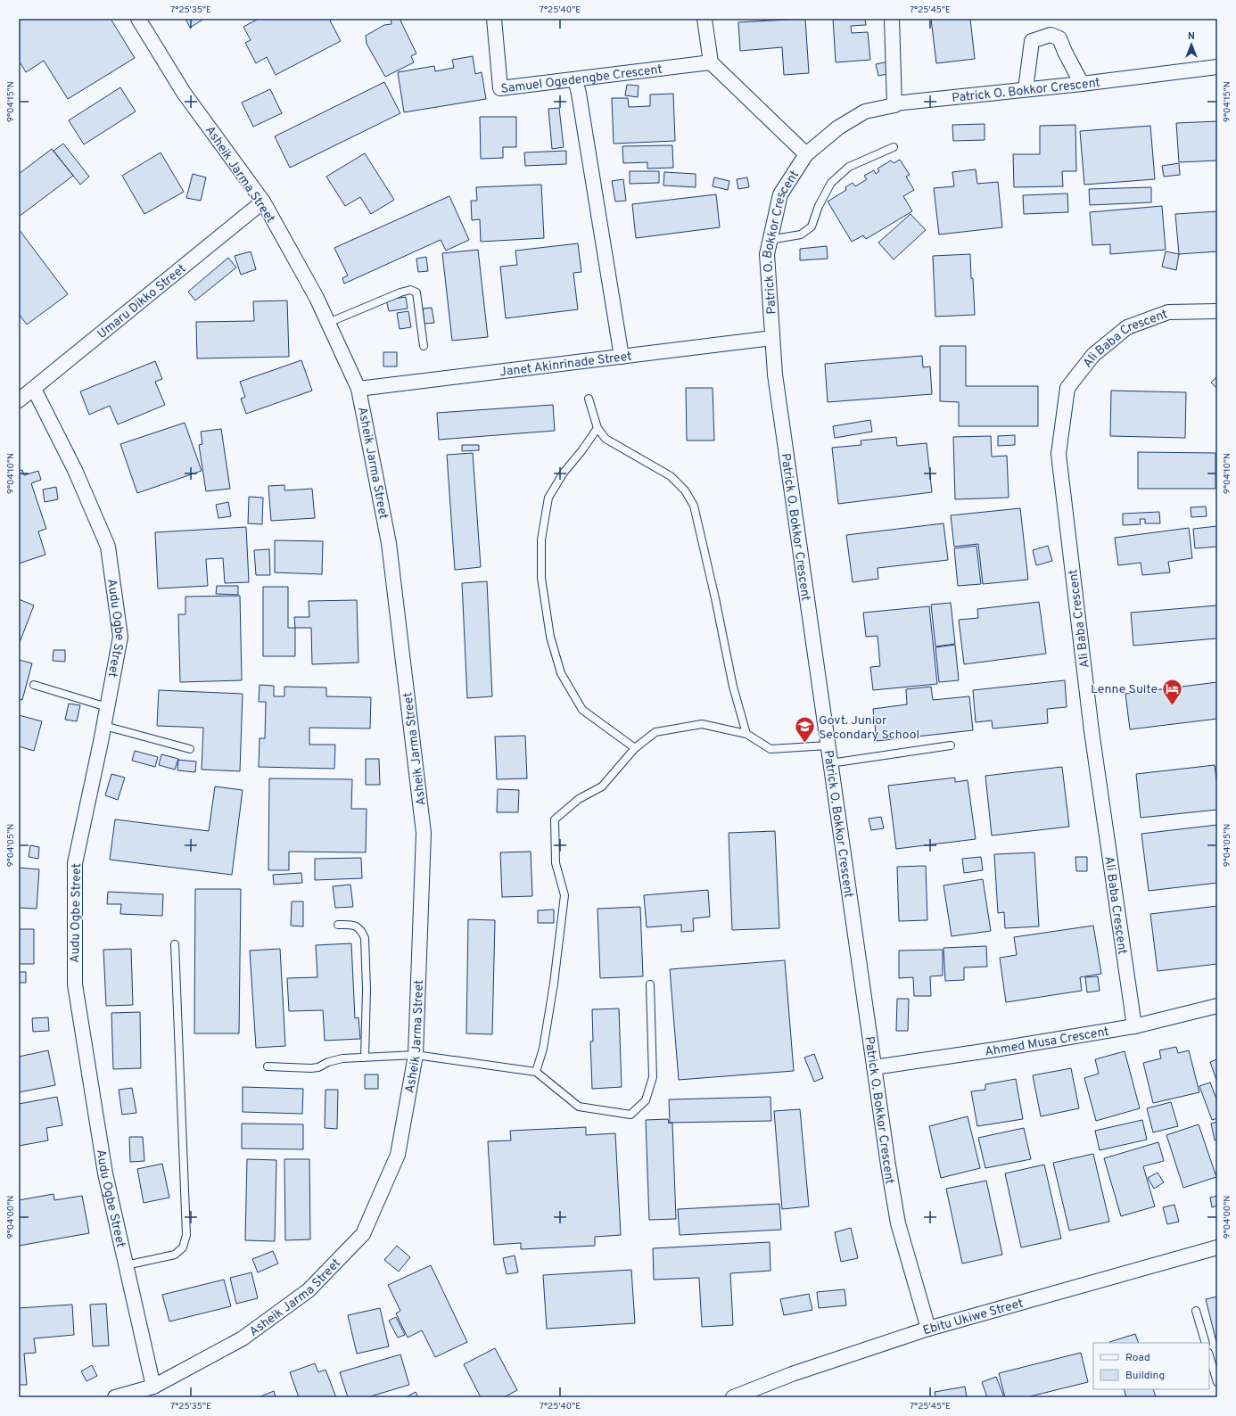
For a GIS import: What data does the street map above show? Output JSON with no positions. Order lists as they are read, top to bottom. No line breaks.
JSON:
{"streets":{"street":["Samuel Ogedengbe Crescent","Patrick O. Bokkor Crescent","Asheik Jarma Street","Umaru Dikko Street","Ali Baba Crescent","Janet Akinrinade Street","Audu Ogbe Street","Ahmed Musa Crescent","Ebitu Ukiwe Street"]},"crossings":[["Patrick O. Bokkor Crescent","Janet Akinrinade Street"],["Patrick O. Bokkor Crescent","Ahmed Musa Crescent"],["Patrick O. Bokkor Crescent","Ebitu Ukiwe Street"],["Asheik Jarma Street","Umaru Dikko Street"],["Asheik Jarma Street","Janet Akinrinade Street"],["Asheik Jarma Street","Audu Ogbe Street"],["Umaru Dikko Street","Audu Ogbe Street"],["Ali Baba Crescent","Ahmed Musa Crescent"]],"places":{"hotel":["Lenne Suite"],"school or university":["Govt. Junior Secondary School"]},"legend":["Road","Building"],"north":"top","coordinates":["7°25'35\"E","7°25'40\"E","7°25'45\"E","9°04'15\"N","9°04'10\"N","9°04'05\"N","9°04'00\"N"]}
